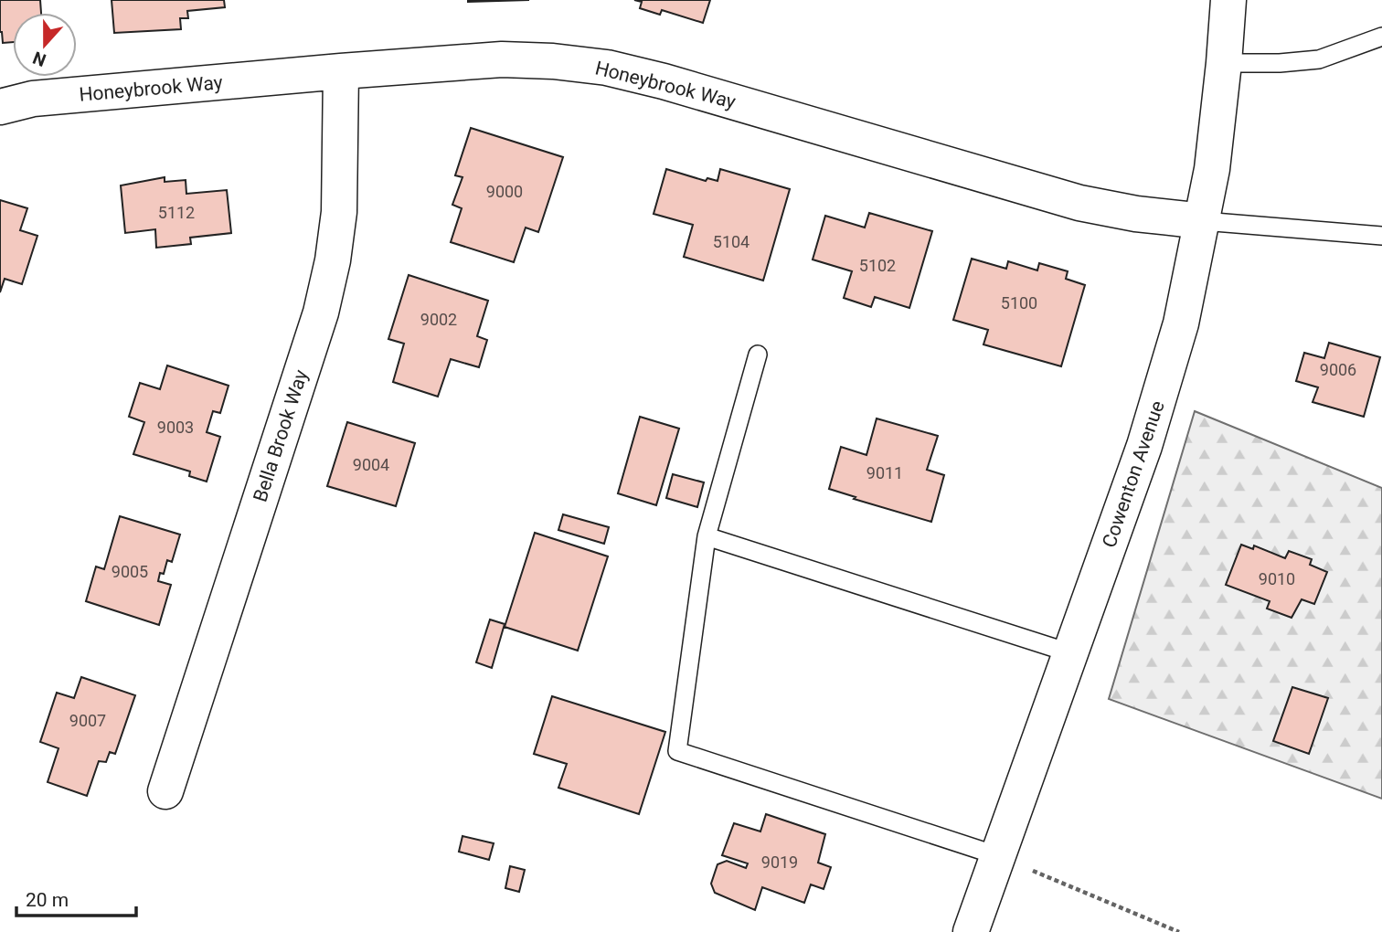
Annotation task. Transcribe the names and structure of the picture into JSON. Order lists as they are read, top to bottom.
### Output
{
  "streets": {
    "street": ["Honeybrook Way", "Bella Brook Way", "Cowenton Avenue"]
  },
  "crossings": [
    ["Honeybrook Way", "Bella Brook Way"],
    ["Honeybrook Way", "Cowenton Avenue"]
  ],
  "house_numbers": [
    "9000",
    "5112",
    "5104",
    "5102",
    "5100",
    "9002",
    "9006",
    "9003",
    "9004",
    "9011",
    "9005",
    "9010",
    "9007",
    "9019"
  ],
  "scale_bar": "20 m",
  "north": "bottom"
}
